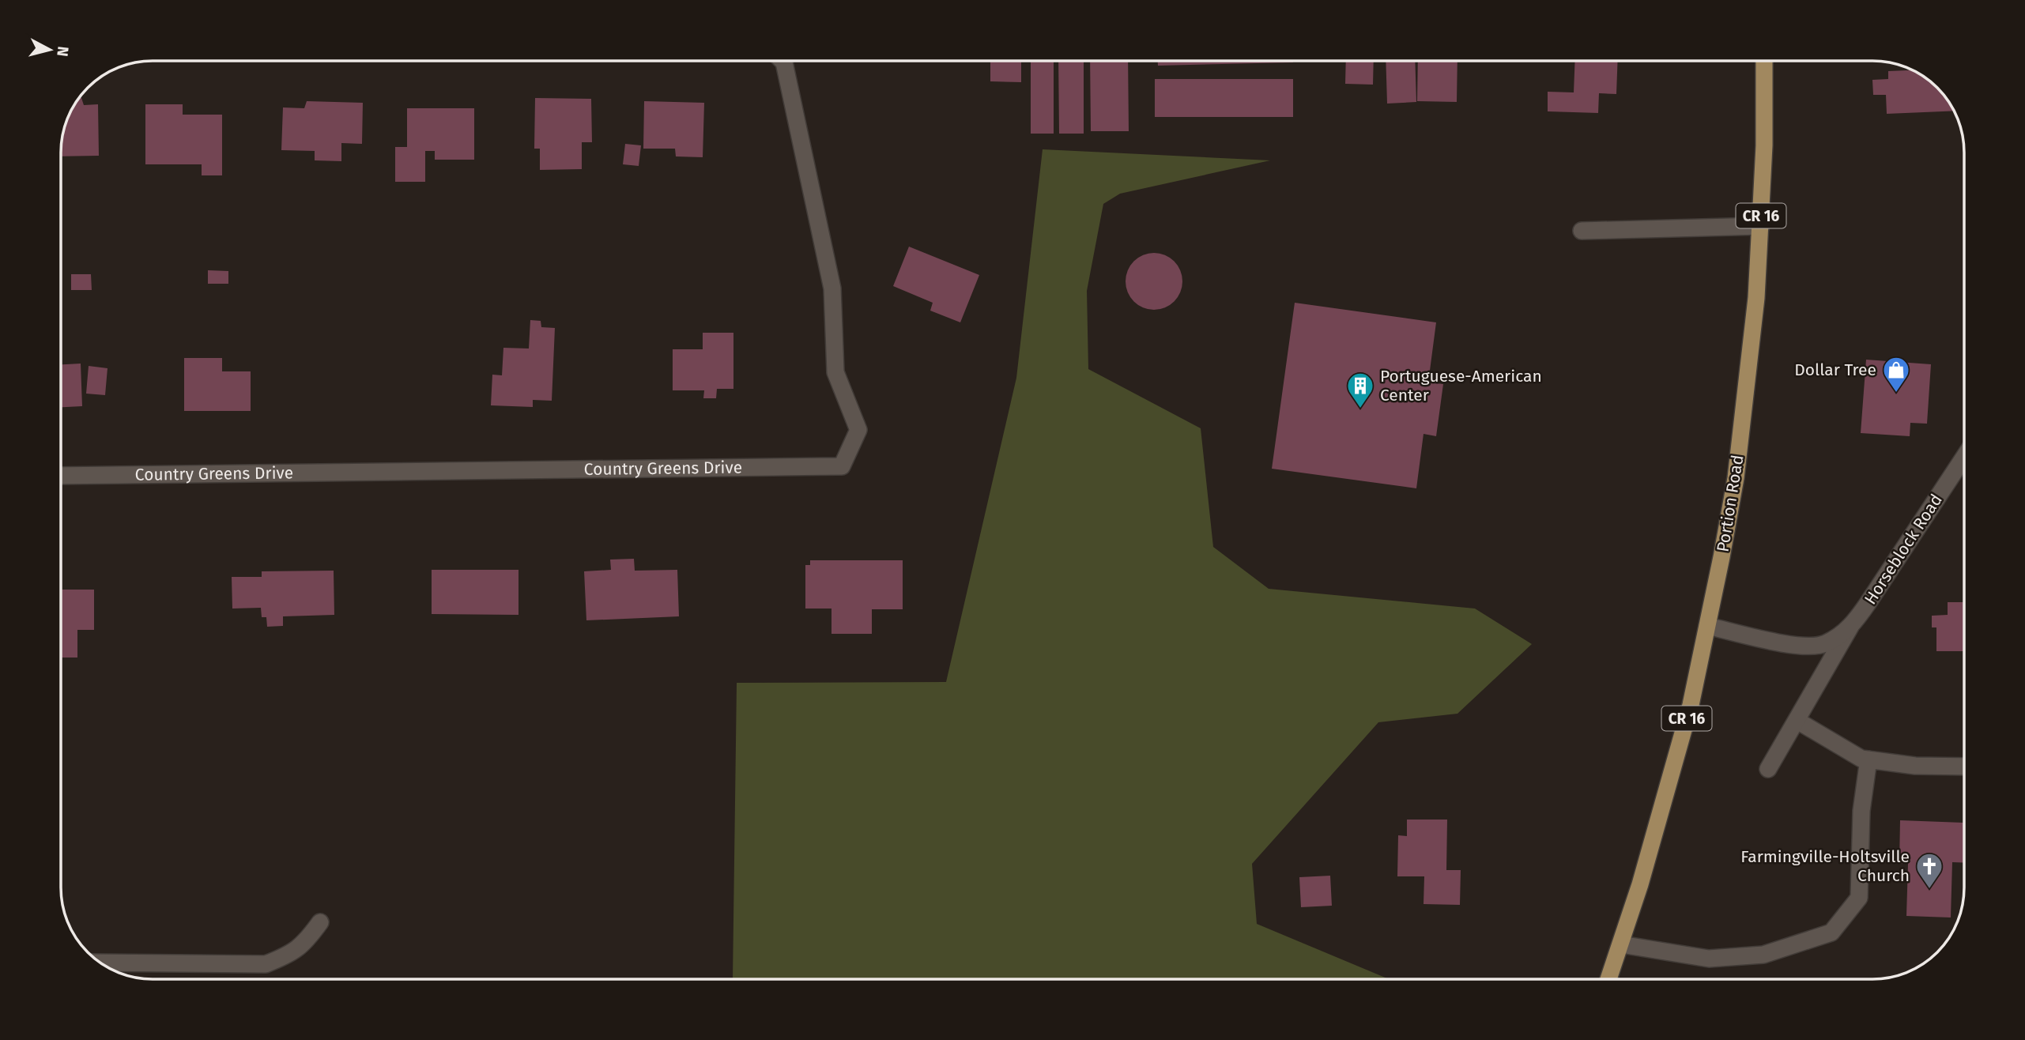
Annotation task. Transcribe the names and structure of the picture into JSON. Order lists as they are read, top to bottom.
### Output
{
  "streets": {
    "main road": ["CR 16", "Portion Road"],
    "street": ["Country Greens Drive", "Horseblock Road"]
  },
  "crossings": [
    ["CR 16", "Portion Road"],
    ["Portion Road", "Horseblock Road"]
  ],
  "places": {
    "shop": ["Dollar Tree"],
    "building": ["Portuguese-American Center"],
    "church": ["Farmingville-Holtsville Church"]
  },
  "north": "right"
}
